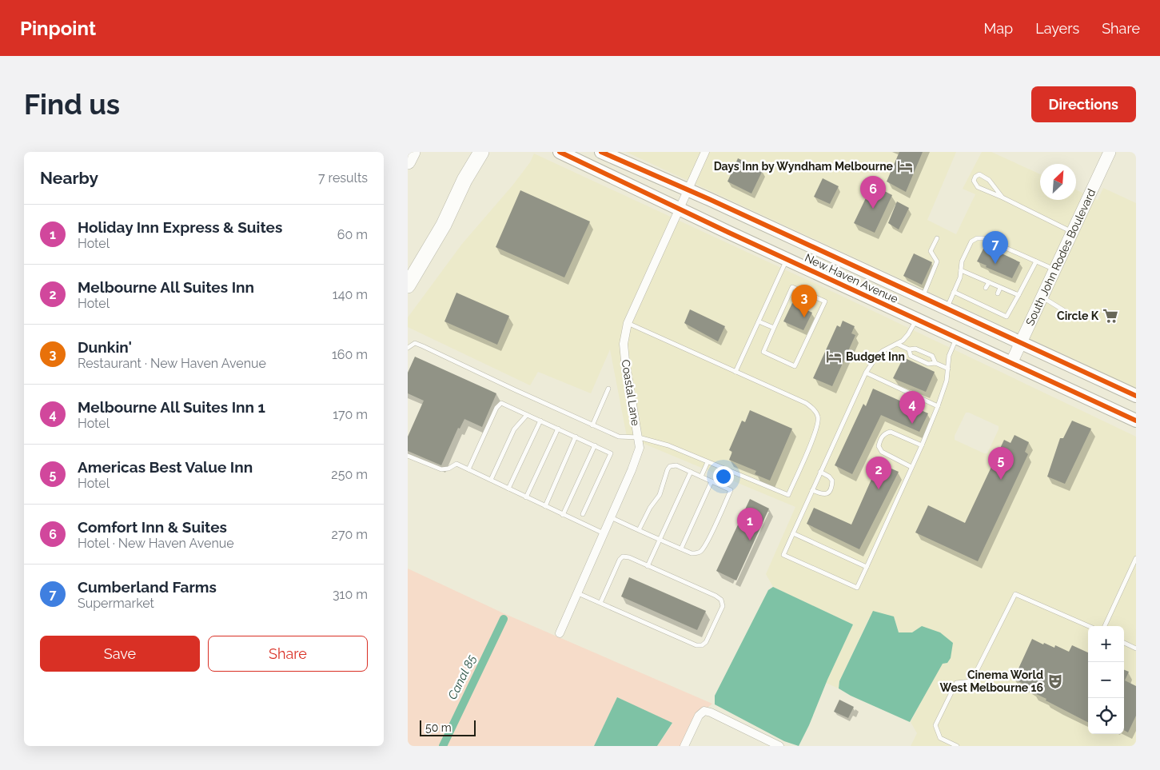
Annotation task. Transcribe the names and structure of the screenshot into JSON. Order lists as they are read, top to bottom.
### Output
{
  "streets": {
    "main road": ["South John Rodes Boulevard", "New Haven Avenue"],
    "street": ["Coastal Lane"]
  },
  "crossings": [
    ["South John Rodes Boulevard", "New Haven Avenue"],
    ["New Haven Avenue", "Coastal Lane"]
  ],
  "water": ["Canal 85"],
  "places": {
    "hotel": ["Days Inn by Wyndham Melbourne", "Budget Inn"],
    "supermarket": ["Circle K"],
    "theatre": ["Cinema World West Melbourne 16"]
  },
  "scale_bar": "50 m",
  "north": "top right",
  "page": {
    "header": "Pinpoint",
    "nav": ["Map", "Layers", "Share"],
    "buttons": [
      "Directions",
      ["Save", "Share"]
    ],
    "title": "Find us",
    "heading": ["Nearby", "7 results"],
    "pins": [
      "6",
      "7",
      "3",
      "4",
      "5",
      "2",
      "1"
    ],
    "list": [
      {
        "mark": "1",
        "name": "Holiday Inn Express & Suites",
        "note": "Hotel",
        "value": "60 m"
      },
      {
        "mark": "2",
        "name": "Melbourne All Suites Inn",
        "note": "Hotel",
        "value": "140 m"
      },
      {
        "mark": "3",
        "name": "Dunkin'",
        "note": "Restaurant · New Haven Avenue",
        "value": "160 m"
      },
      {
        "mark": "4",
        "name": "Melbourne All Suites Inn 1",
        "note": "Hotel",
        "value": "170 m"
      },
      {
        "mark": "5",
        "name": "Americas Best Value Inn",
        "note": "Hotel",
        "value": "250 m"
      },
      {
        "mark": "6",
        "name": "Comfort Inn & Suites",
        "note": "Hotel · New Haven Avenue",
        "value": "270 m"
      },
      {
        "mark": "7",
        "name": "Cumberland Farms",
        "note": "Supermarket",
        "value": "310 m"
      }
    ],
    "map_buttons": ["+", "−"],
    "scale": "50 m"
  }
}
